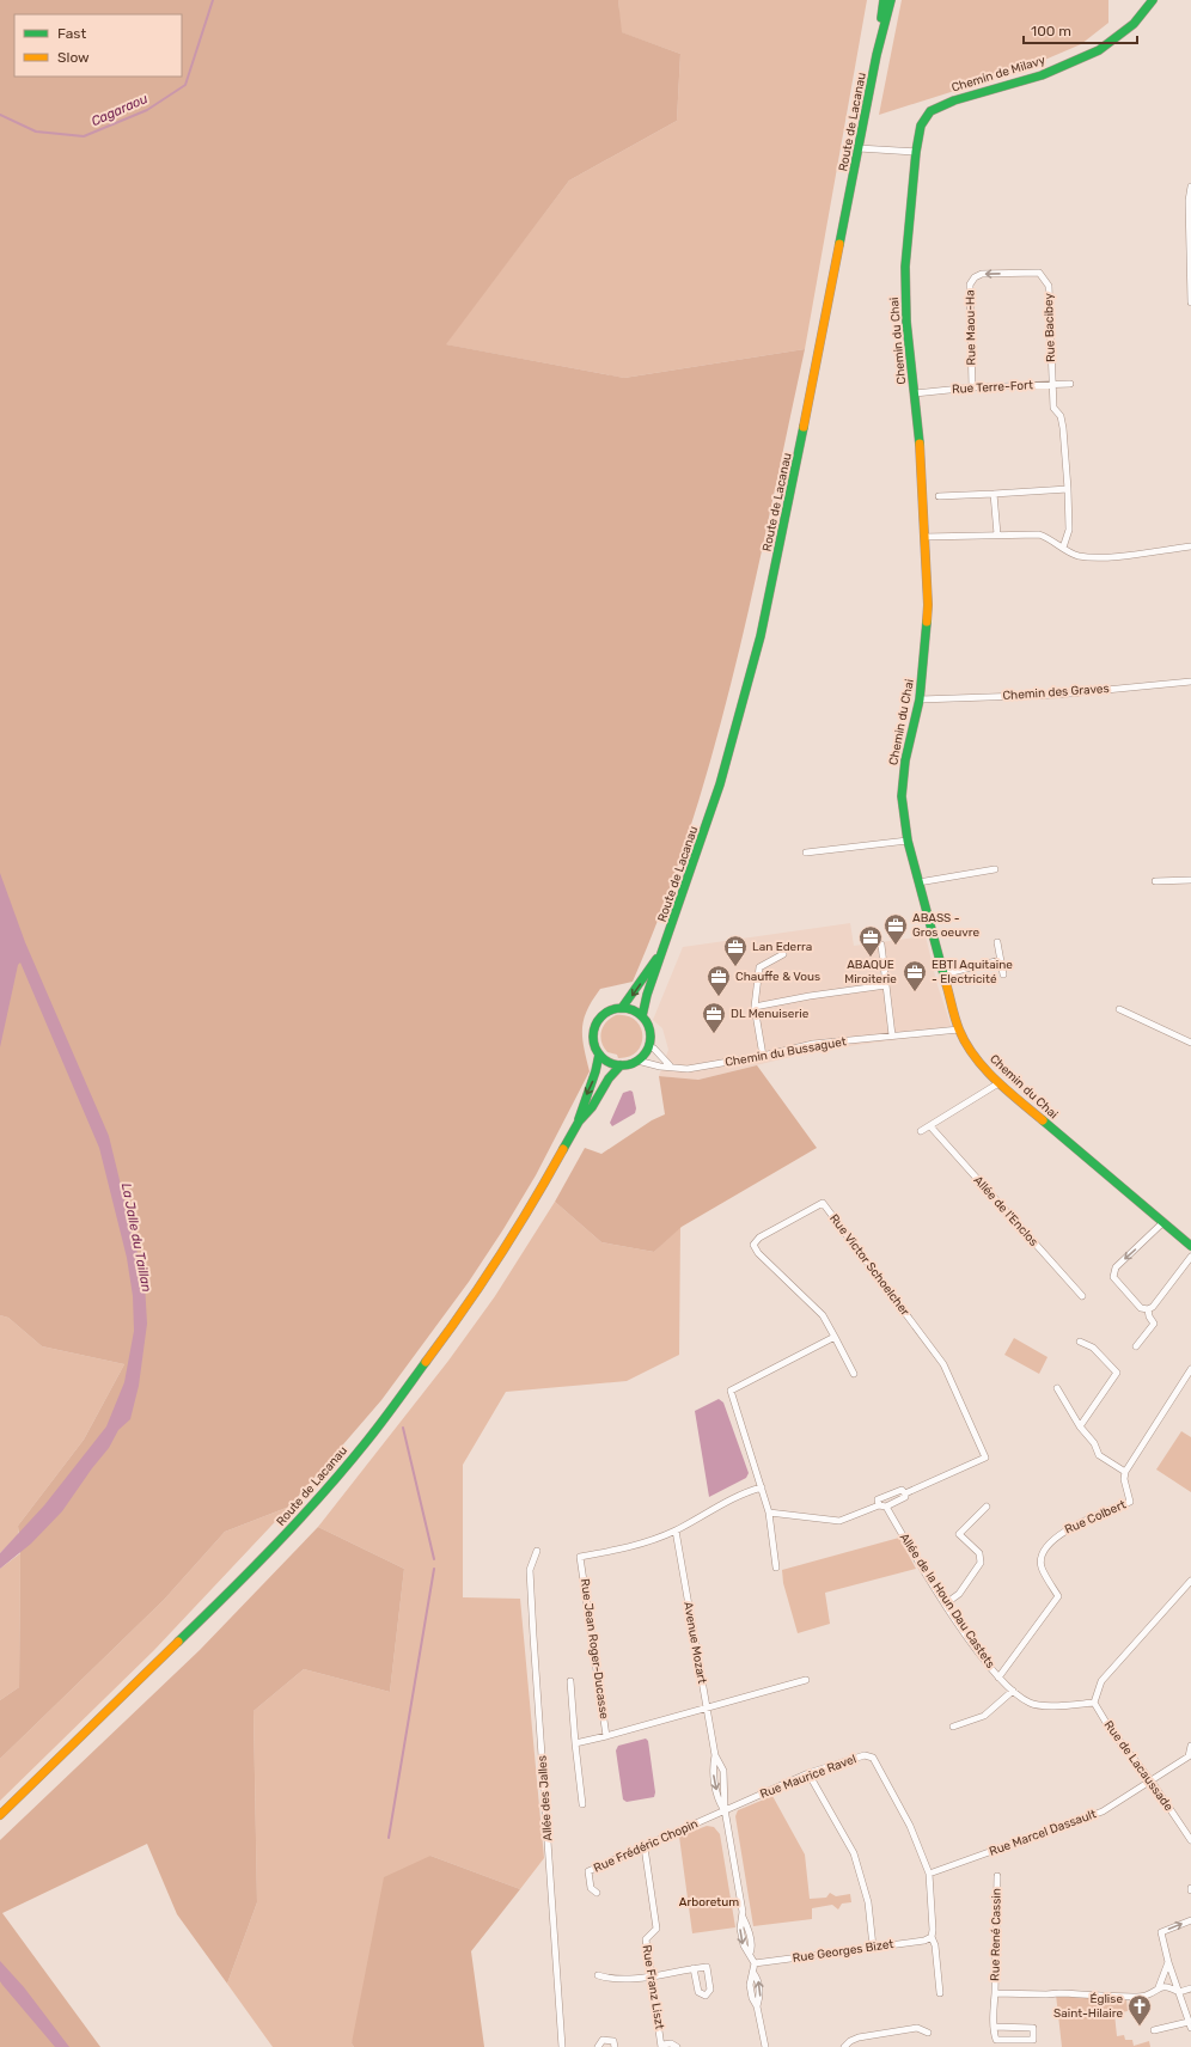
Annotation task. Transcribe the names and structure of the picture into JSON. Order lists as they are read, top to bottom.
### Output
{
  "streets": {
    "main road": ["Chemin de Milavy", "Route de Lacanau", "Chemin du Chai"],
    "street": [
      "Rue Maou-Ha",
      "Rue Bacibey",
      "Rue Terre-Fort",
      "Chemin des Graves",
      "Chemin du Bussaguet",
      "Allée de l'Enclos",
      "Rue Victor Schoelcher",
      "Rue Colbert",
      "Allée de la Houn Dau Castets",
      "Avenue Mozart",
      "Rue Jean Roger-Ducasse",
      "Rue de Lacaussade",
      "Rue Maurice Ravel",
      "Allée des Jalles",
      "Rue Marcel Dassault",
      "Rue Frédéric Chopin",
      "Rue René Cassin",
      "Rue Georges Bizet",
      "Rue Franz Liszt"
    ]
  },
  "crossings": [
    ["Chemin de Milavy", "Chemin du Chai"],
    ["Rue Maou-Ha", "Rue Bacibey"],
    ["Rue Maou-Ha", "Rue Terre-Fort"],
    ["Rue Bacibey", "Rue Terre-Fort"],
    ["Chemin du Chai", "Rue Terre-Fort"],
    ["Chemin du Chai", "Chemin des Graves"],
    ["Chemin du Chai", "Chemin du Bussaguet"],
    ["Rue Colbert", "Allée de la Houn Dau Castets"],
    ["Allée de la Houn Dau Castets", "Rue de Lacaussade"],
    ["Avenue Mozart", "Rue Jean Roger-Ducasse"],
    ["Avenue Mozart", "Rue Maurice Ravel"],
    ["Avenue Mozart", "Rue Frédéric Chopin"],
    ["Avenue Mozart", "Rue Georges Bizet"],
    ["Rue de Lacaussade", "Rue Marcel Dassault"],
    ["Rue Maurice Ravel", "Rue Marcel Dassault"],
    ["Rue Maurice Ravel", "Rue Frédéric Chopin"],
    ["Rue Maurice Ravel", "Rue Georges Bizet"],
    ["Rue Frédéric Chopin", "Rue Franz Liszt"]
  ],
  "water": ["Cagaraou", "La Jalle du Taillan"],
  "parks": ["Arboretum"],
  "places": {
    "office": [
      "ABASS - Gros oeuvre",
      "ABAQUE Miroiterie",
      "Lan Ederra",
      "EBTI Aquitaine - Electricité",
      "Chauffe & Vous",
      "DL Menuiserie"
    ],
    "church": ["Église Saint-Hilaire"]
  },
  "legend": ["Fast", "Slow"],
  "scale_bar": "100 m"
}
